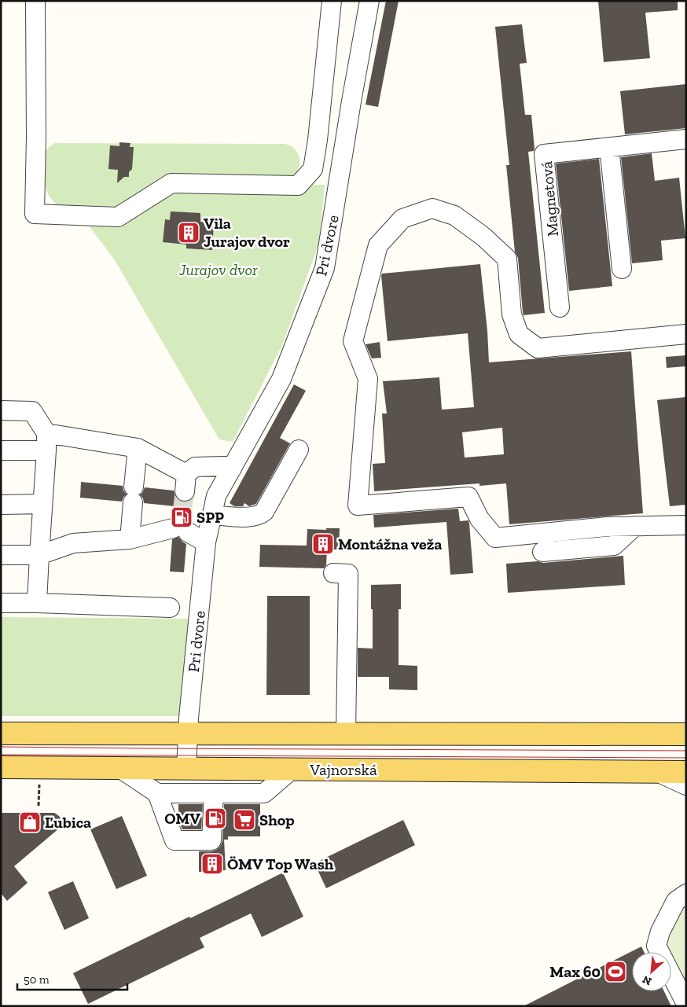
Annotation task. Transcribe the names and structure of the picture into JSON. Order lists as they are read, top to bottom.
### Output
{
  "streets": {
    "main road": ["Vajnorská"],
    "street": ["Magnetová", "Pri dvore"]
  },
  "crossings": [
    ["Pri dvore", "Vajnorská"]
  ],
  "parks": ["Jurajov dvor"],
  "places": {
    "building": ["Vila Jurajov dvor", "Montážna veža", "ÖMV Top Wash"],
    "fuel station": ["SPP", "OMV"],
    "supermarket": ["Shop"],
    "shop": ["Ľubica"],
    "sports": ["Max 60"]
  },
  "scale_bar": "50 m",
  "north": "bottom left"
}
